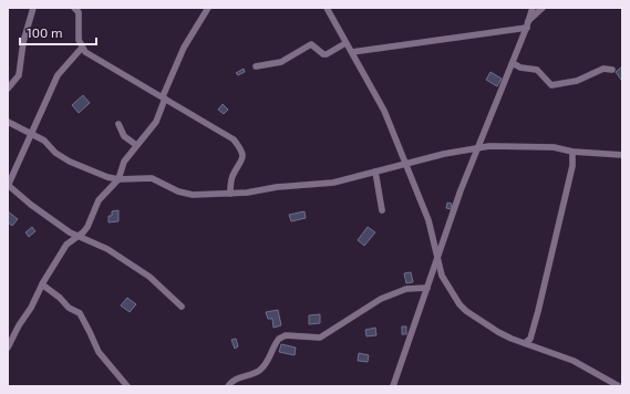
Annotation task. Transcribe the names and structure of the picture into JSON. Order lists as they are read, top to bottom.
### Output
{
  "scale_bar": "100 m"
}
